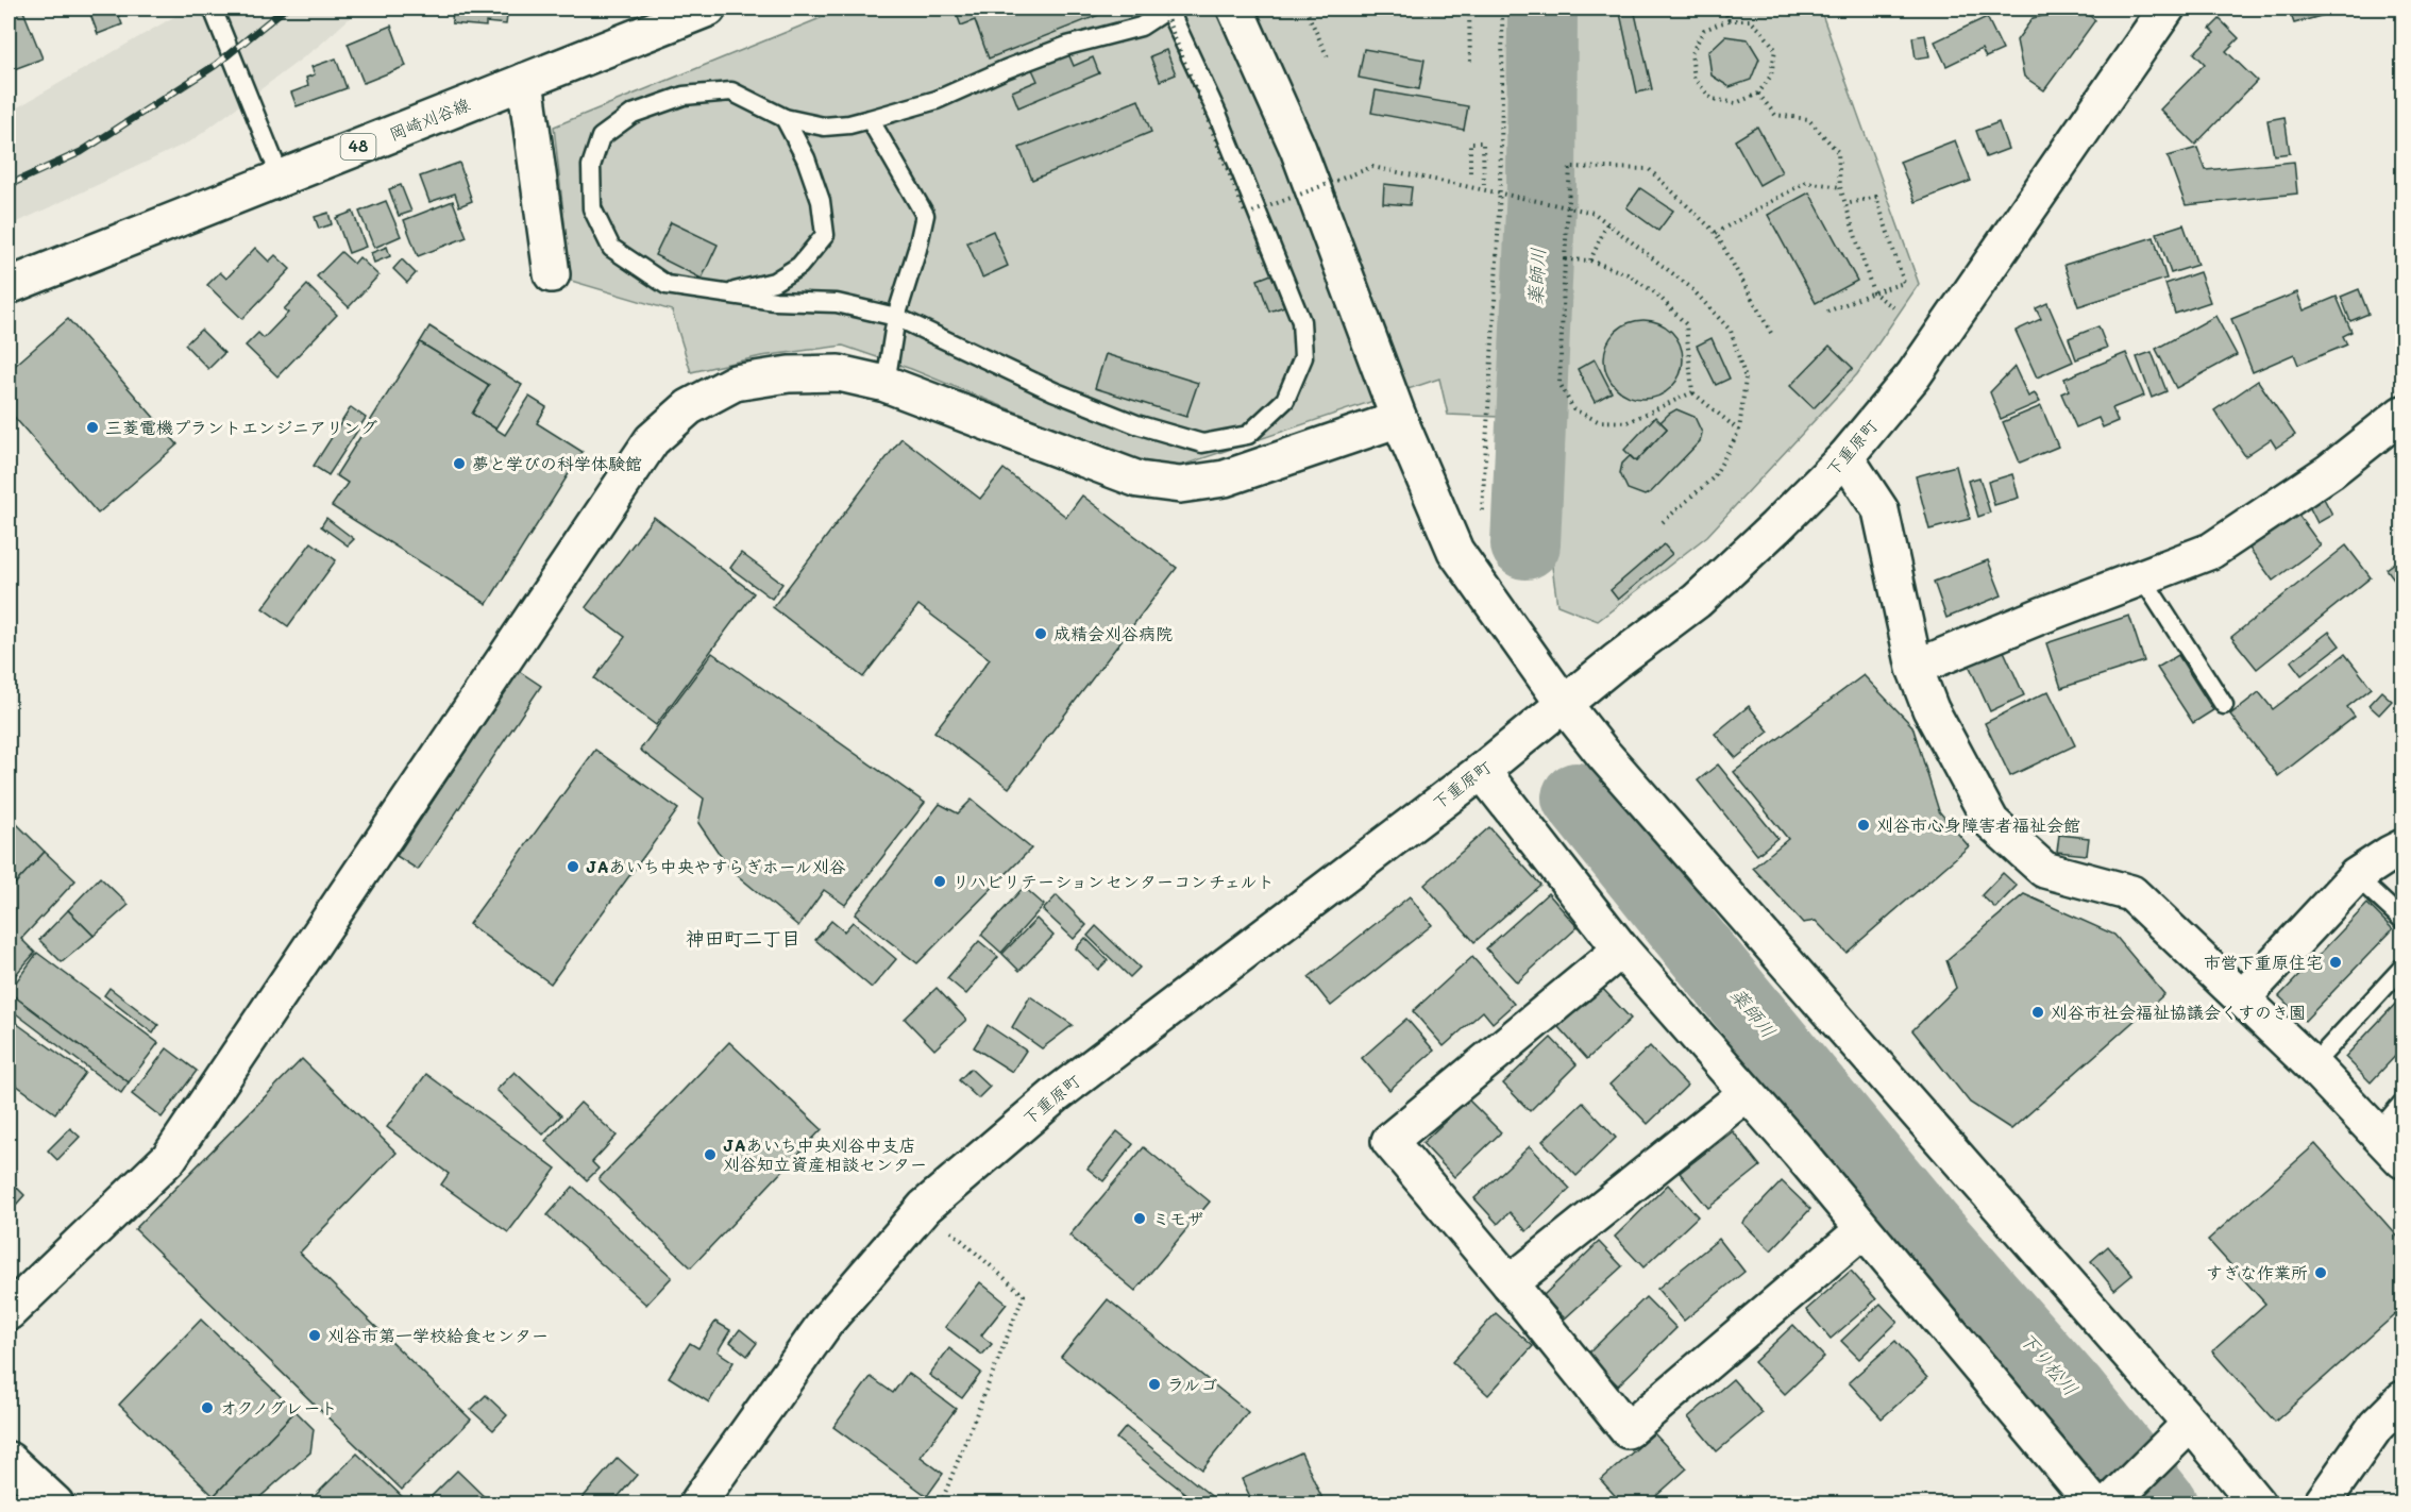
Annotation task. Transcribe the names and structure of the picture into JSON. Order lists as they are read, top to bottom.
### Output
{
  "streets": {
    "street": ["岡崎刈谷線", "48", "下重原町"]
  },
  "districts": ["神田町二丁目"],
  "water": ["薬師川", "下り松川"],
  "places": [
    "三菱電機プラントエンジニアリング",
    "夢と学びの科学体験館",
    "成精会刈谷病院",
    "刈谷市心身障害者福祉会館",
    "JAあいち中央やすらぎホール刈谷",
    "リハビリテーションセンターコンチェルト",
    "市営下重原住宅",
    "刈谷市社会福祉協議会くすのき園",
    "JAあいち中央刈谷中支店 刈谷知立資産相談センター",
    "ミモザ",
    "すぎな作業所",
    "刈谷市第一学校給食センター",
    "ラルゴ",
    "オクノグレート"
  ]
}
